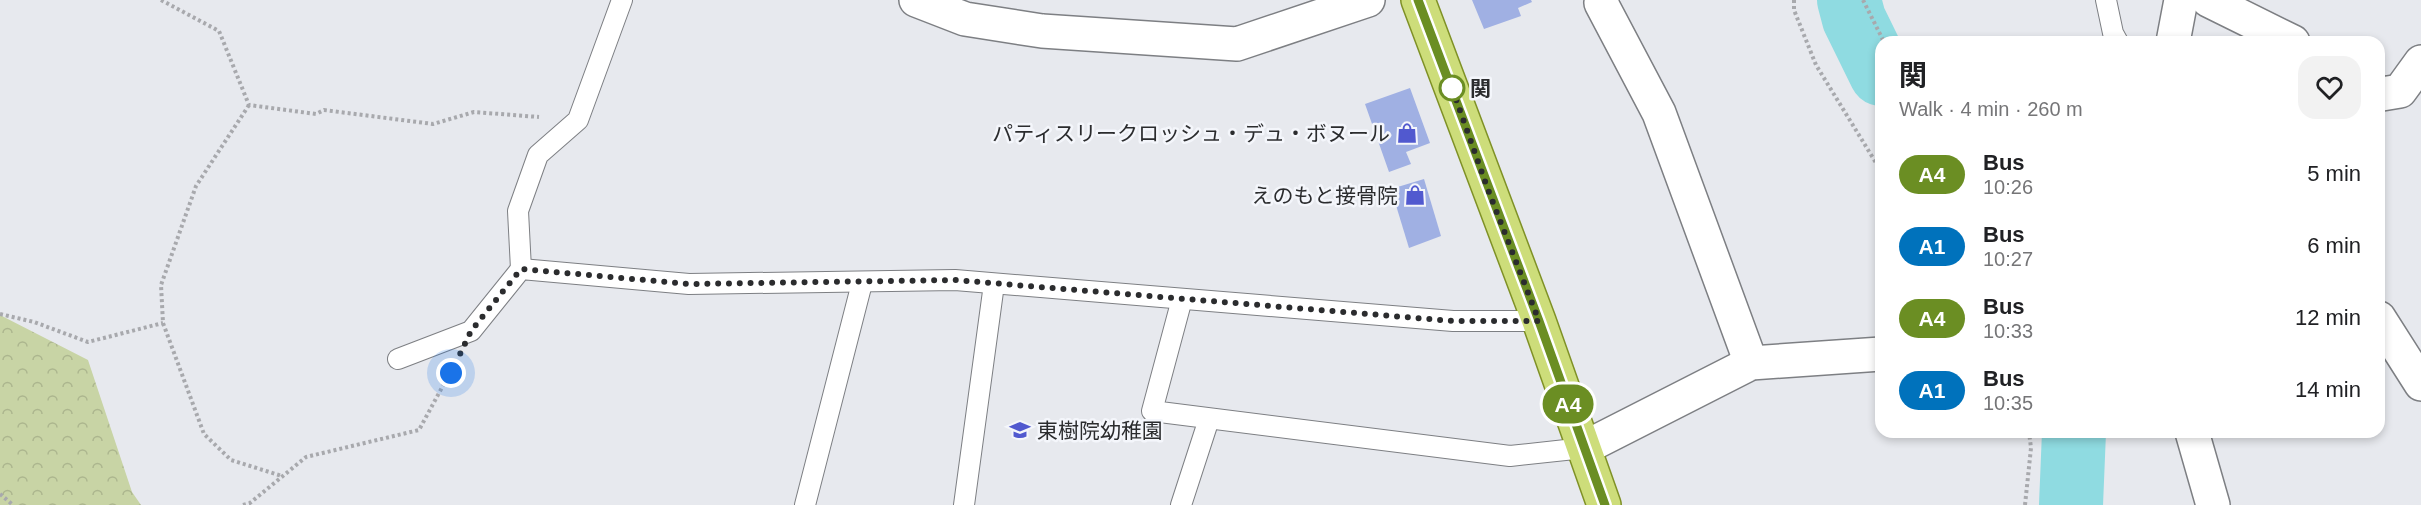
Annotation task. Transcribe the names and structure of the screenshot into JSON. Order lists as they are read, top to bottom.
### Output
{
  "places": {
    "other": ["関"],
    "shop": ["パティスリークロッシュ・デュ・ボヌール", "えのもと接骨院"],
    "school or university": ["東樹院幼稚園"]
  },
  "lines": ["bus line A4"],
  "page": {
    "on_map": "A4",
    "heading": ["関", "Walk · 4 min · 260 m"],
    "list": [
      {
        "mark": "A4",
        "name": "Bus",
        "note": "10:26",
        "value": "5 min"
      },
      {
        "mark": "A1",
        "name": "Bus",
        "note": "10:27",
        "value": "6 min"
      },
      {
        "mark": "A4",
        "name": "Bus",
        "note": "10:33",
        "value": "12 min"
      },
      {
        "mark": "A1",
        "name": "Bus",
        "note": "10:35",
        "value": "14 min"
      }
    ]
  }
}
